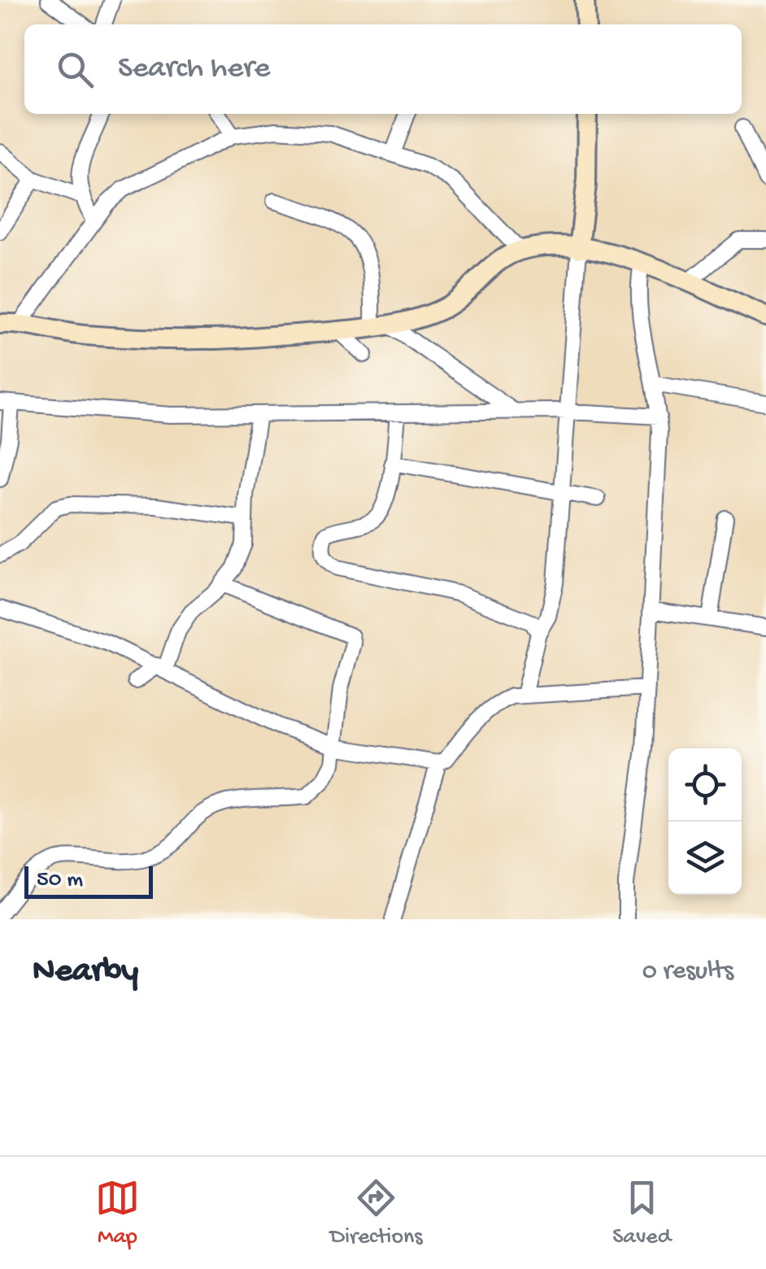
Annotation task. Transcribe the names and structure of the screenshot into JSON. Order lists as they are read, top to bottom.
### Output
{
  "scale_bar": "50 m",
  "page": {
    "search": "Search here",
    "scale": "50 m",
    "heading": ["Nearby", "0 results"],
    "nav": ["Map", "Directions", "Saved"]
  }
}
